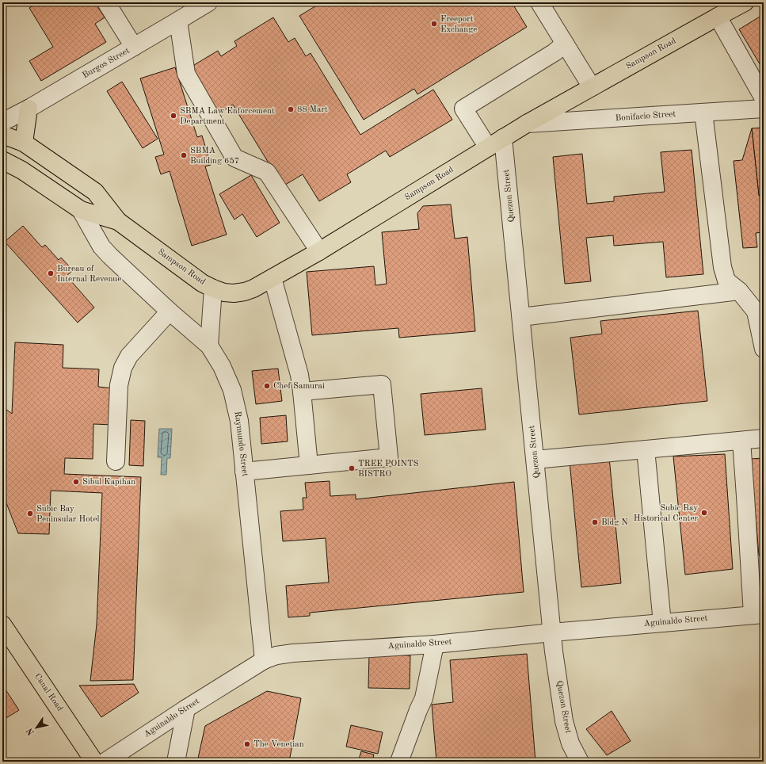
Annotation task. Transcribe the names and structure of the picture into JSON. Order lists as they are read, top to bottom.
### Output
{
  "streets": {
    "main road": ["Sampson Road", "Canal Road"],
    "street": [
      "Burgos Street",
      "Bonifacio Street",
      "Quezon Street",
      "Raymundo Street",
      "Aguinaldo Street"
    ]
  },
  "crossings": [
    ["Sampson Road", "Bonifacio Street"],
    ["Sampson Road", "Quezon Street"],
    ["Sampson Road", "Raymundo Street"],
    ["Quezon Street", "Aguinaldo Street"],
    ["Raymundo Street", "Aguinaldo Street"]
  ],
  "places": [
    "Freeport Exchange",
    "88 Mart",
    "SBMA Law Enforcement Department",
    "SBMA Building 657",
    "Bureau of Internal Revenue",
    "Chef Samurai",
    "TREE POINTS BISTRO",
    "Sibul Kapihan",
    "Subic Bay Historical Center",
    "Subic Bay Peninsular Hotel",
    "Bldg N",
    "The Venetian"
  ],
  "north": "bottom left"
}
